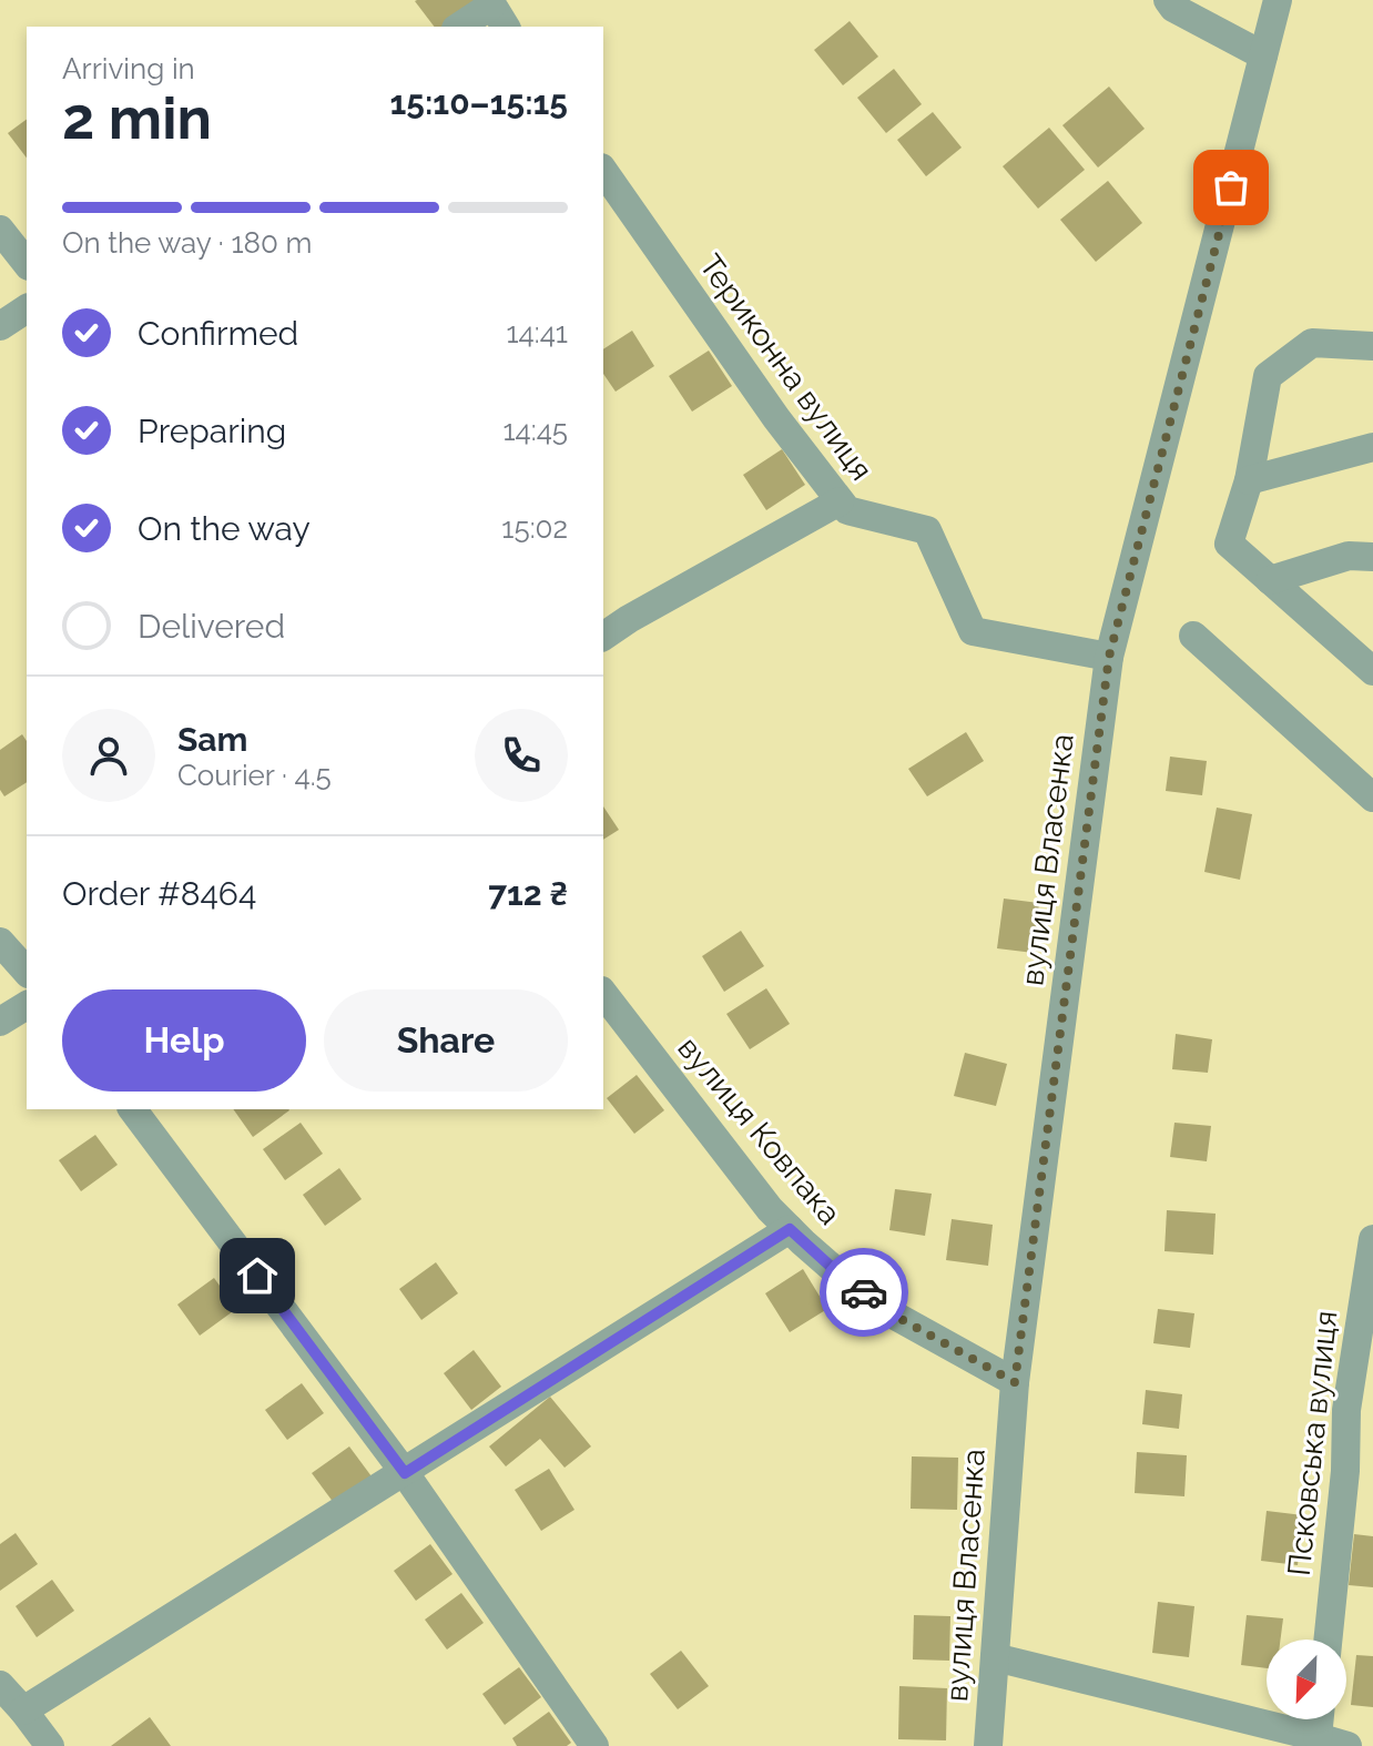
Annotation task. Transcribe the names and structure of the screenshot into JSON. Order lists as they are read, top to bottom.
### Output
{
  "streets": {
    "street": [
      "Териконна вулиця",
      "вулиця Власенка",
      "вулиця Ковпака",
      "Псковська вулиця"
    ]
  },
  "crossings": [
    ["Териконна вулиця", "вулиця Власенка"],
    ["вулиця Власенка", "вулиця Ковпака"]
  ],
  "north": "bottom left",
  "page": {
    "heading": ["2 min", "Arriving in", "15:10–15:15"],
    "panel": [
      "Sam",
      "Courier · 4.5",
      "Order #8464",
      "712 ₴"
    ],
    "bar": "On the way · 180 m",
    "list": [
      ["Confirmed", "14:41"],
      ["Preparing", "14:45"],
      ["On the way", "15:02"],
      "Delivered"
    ],
    "buttons": ["Help", "Share"]
  }
}
